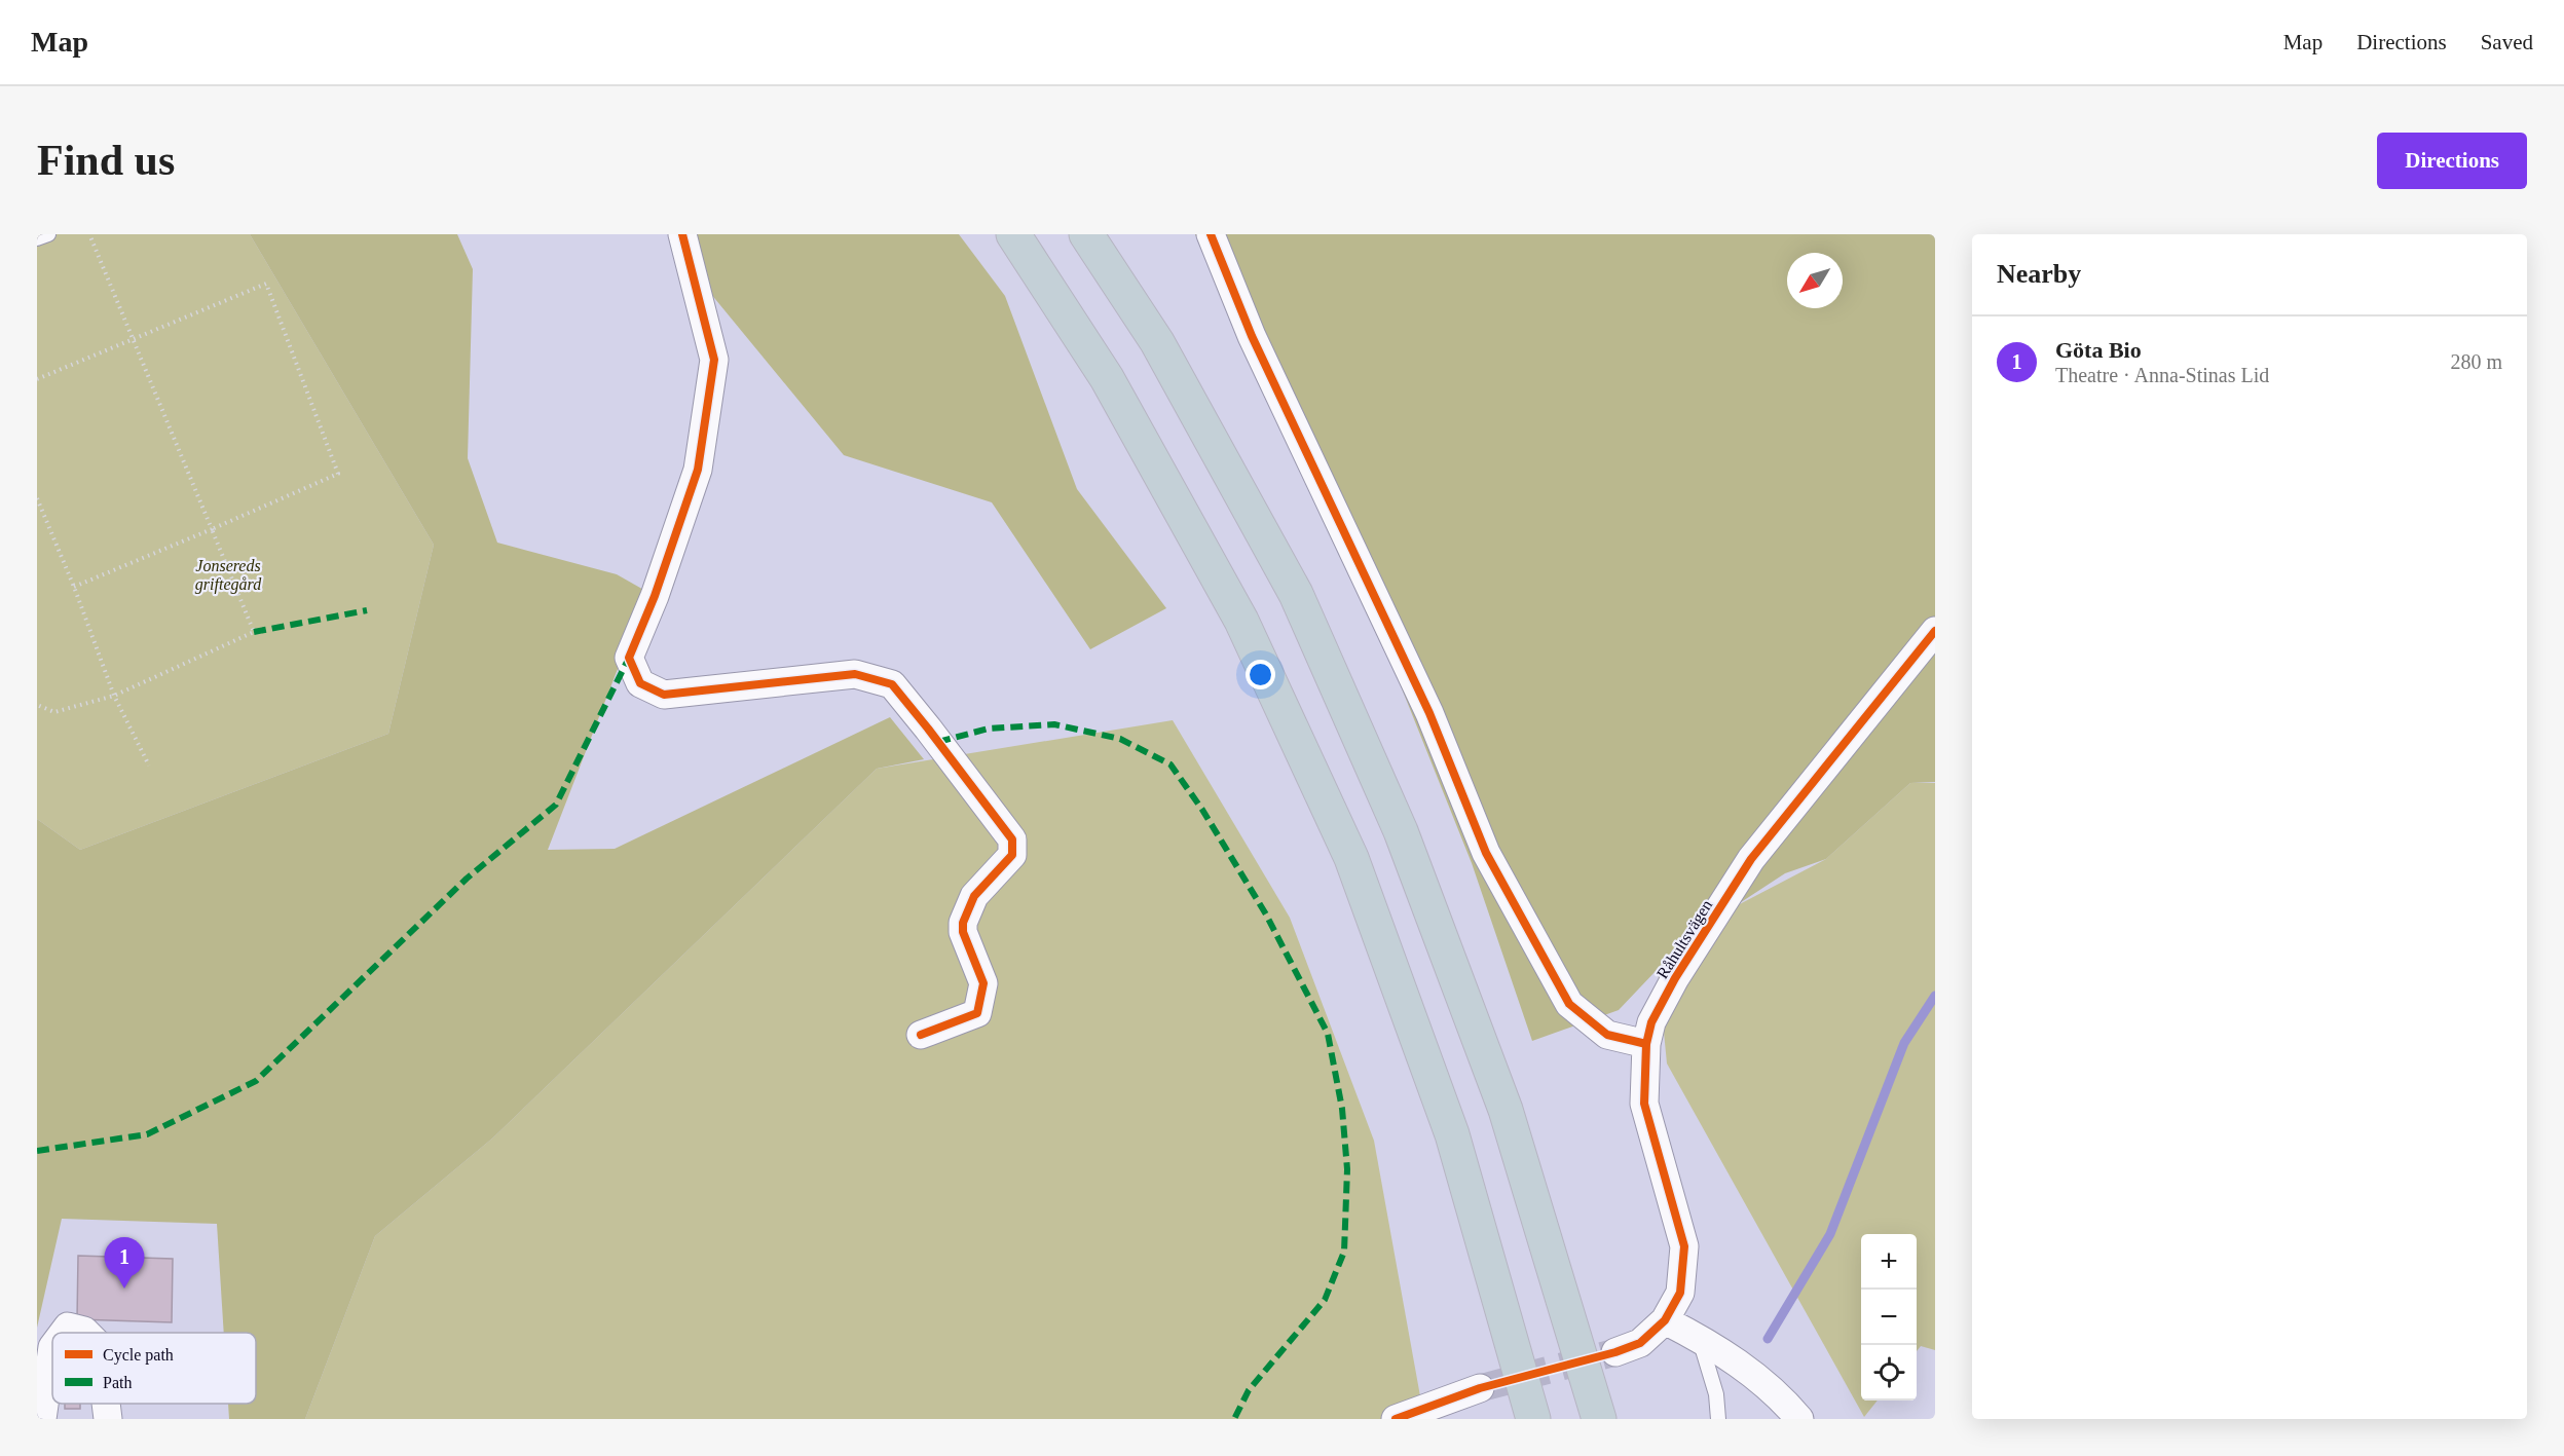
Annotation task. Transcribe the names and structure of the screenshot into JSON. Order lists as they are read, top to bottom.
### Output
{
  "streets": {
    "street": ["Råhultsvägen"]
  },
  "parks": ["Jonsereds griftegård"],
  "legend": ["Cycle path", "Path"],
  "north": "bottom left",
  "page": {
    "header": "Map",
    "nav": ["Map", "Directions", "Saved"],
    "buttons": "Directions",
    "title": "Find us",
    "heading": "Nearby",
    "list": [
      {
        "mark": "1",
        "name": "Göta Bio",
        "note": "Theatre · Anna-Stinas Lid",
        "value": "280 m"
      }
    ],
    "map_buttons": ["+", "−"],
    "pins": "1"
  }
}
